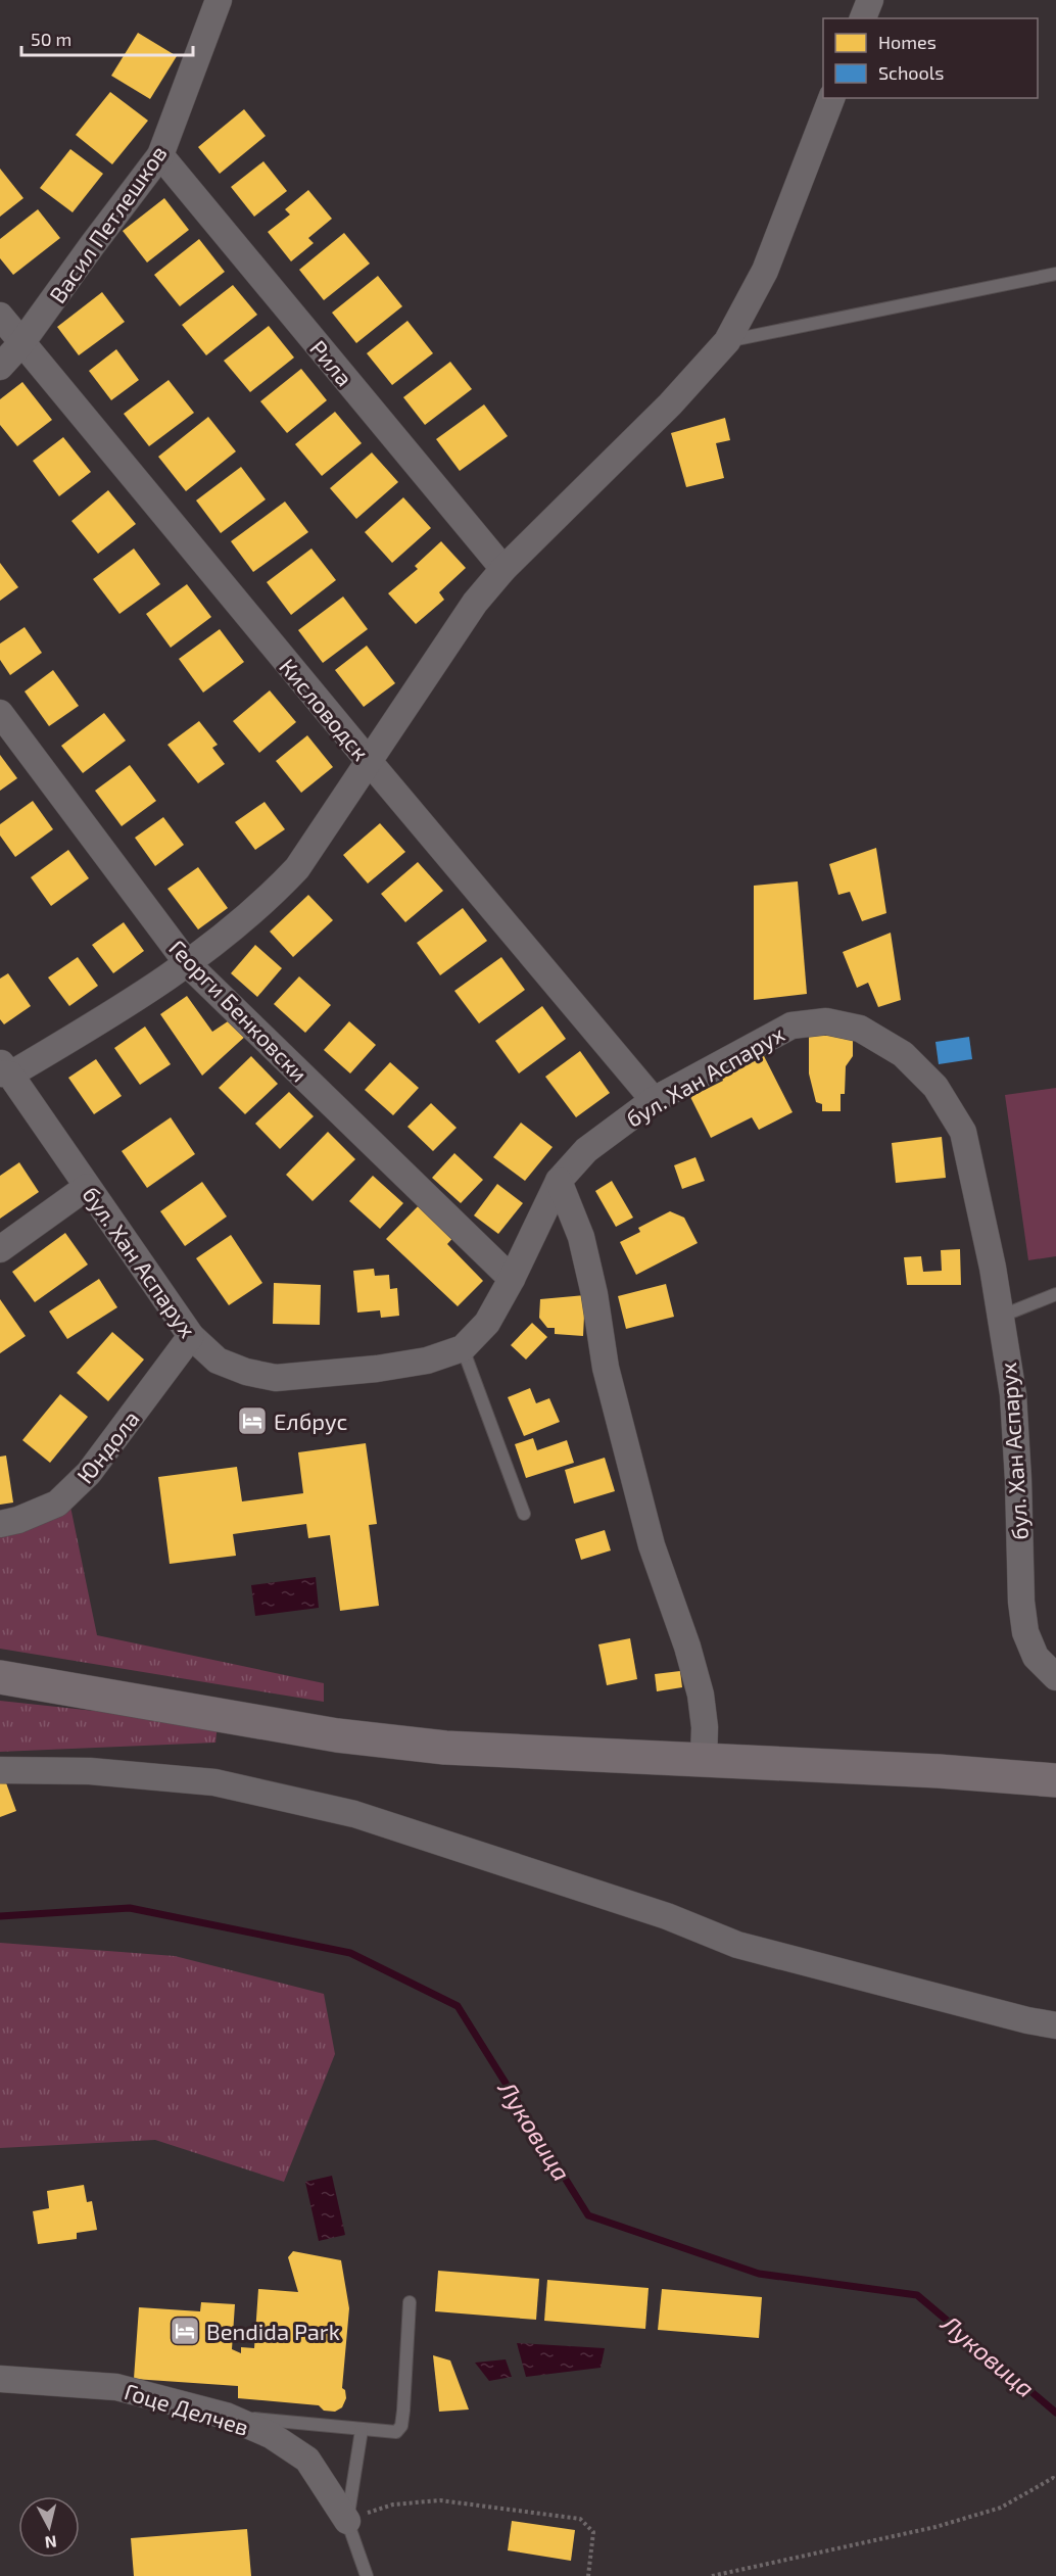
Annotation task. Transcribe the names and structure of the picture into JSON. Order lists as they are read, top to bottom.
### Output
{
  "streets": {
    "street": [
      "Васил Петлешков",
      "Рила",
      "Кисловодск",
      "Георги Бенковски",
      "бул. Хан Аспарух",
      "Юндола",
      "Гоце Делчев"
    ]
  },
  "crossings": [
    ["Васил Петлешков", "Рила"],
    ["Васил Петлешков", "Кисловодск"],
    ["Кисловодск", "бул. Хан Аспарух"],
    ["Георги Бенковски", "бул. Хан Аспарух"],
    ["бул. Хан Аспарух", "Юндола"]
  ],
  "water": ["Луковица"],
  "places": {
    "hotel": ["Елбрус", "Bendida Park"]
  },
  "legend": ["Homes", "Schools"],
  "scale_bar": "50 m",
  "north": "bottom"
}
